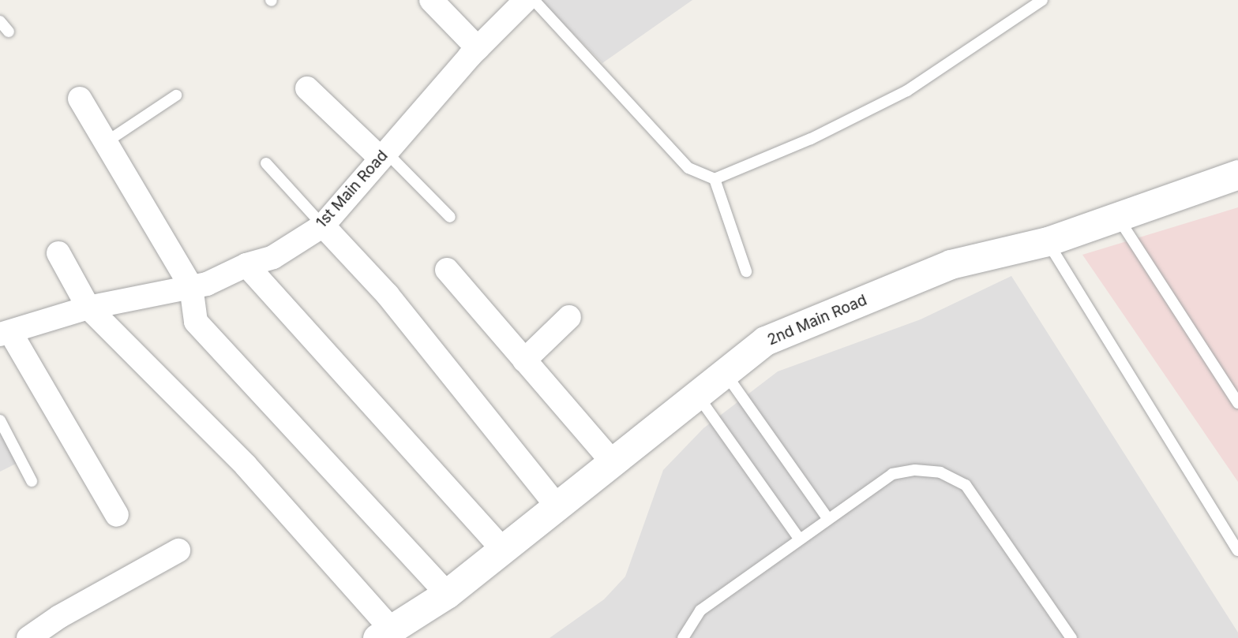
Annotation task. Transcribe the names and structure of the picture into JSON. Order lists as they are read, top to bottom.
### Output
{
  "streets": {
    "street": ["1st Main Road", "2nd Main Road"]
  }
}
